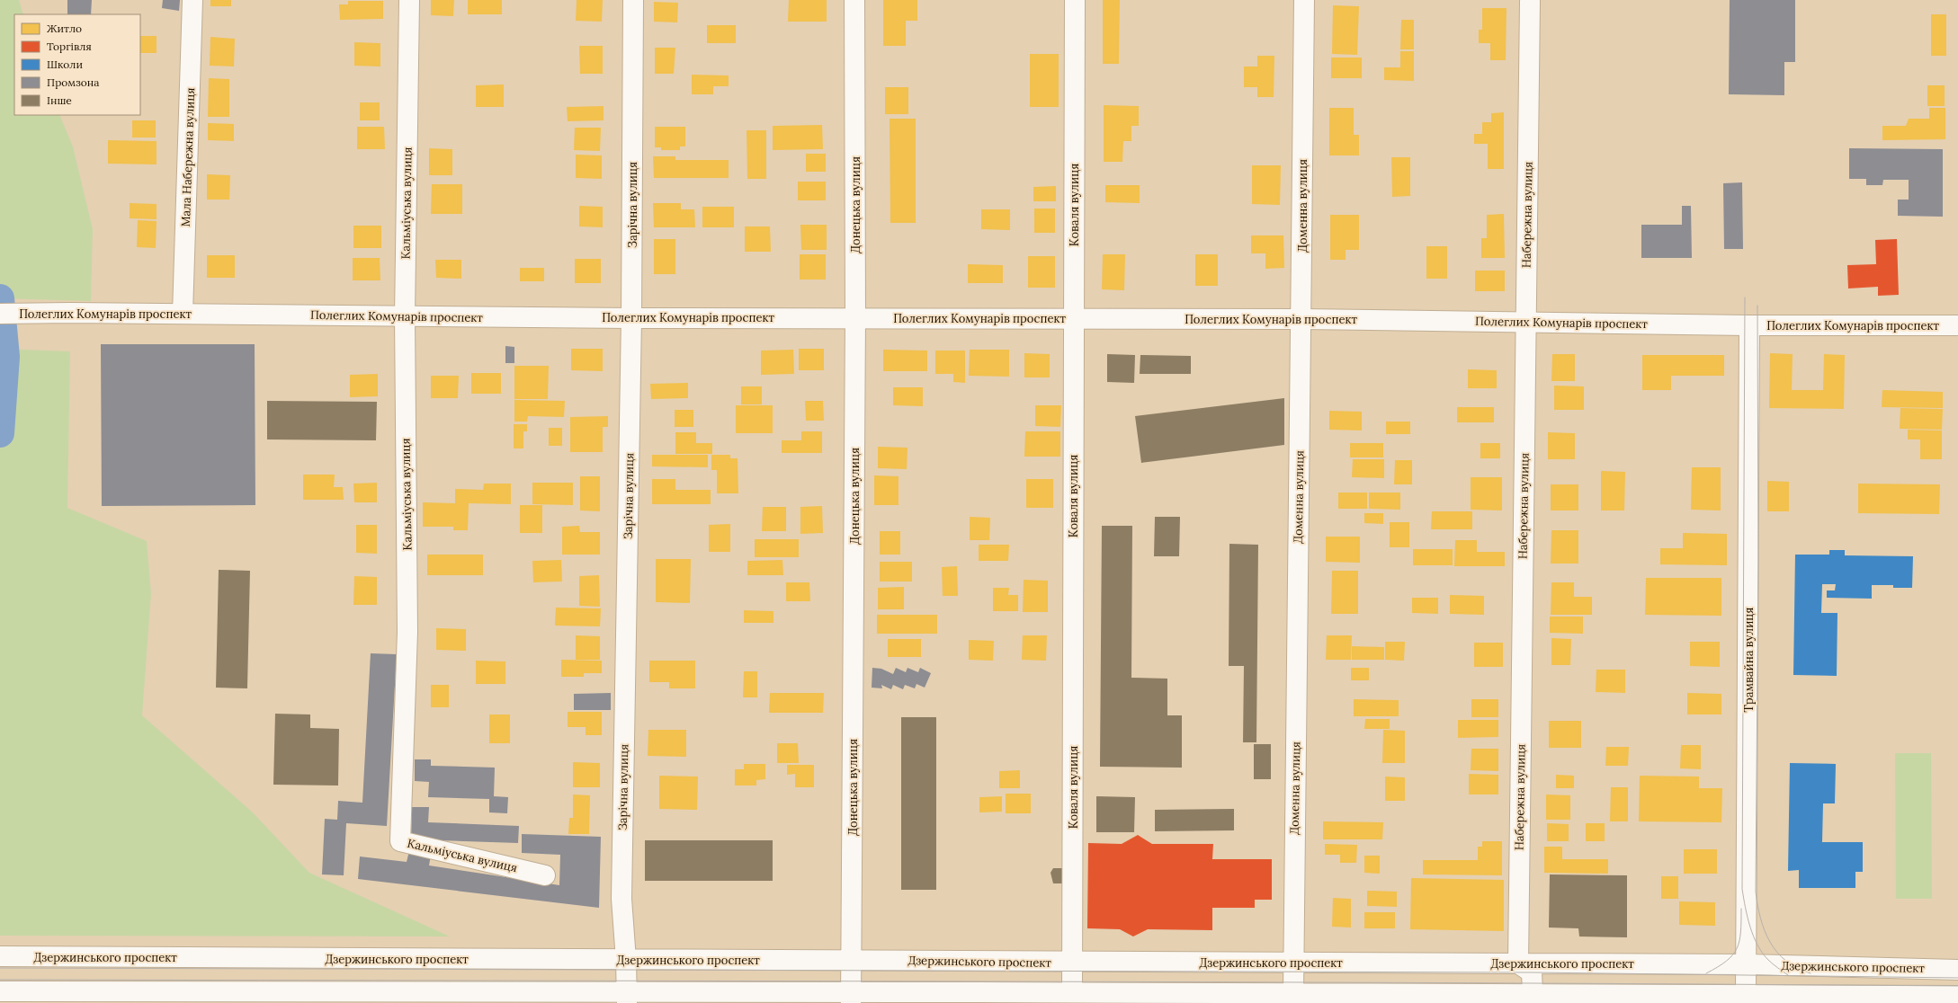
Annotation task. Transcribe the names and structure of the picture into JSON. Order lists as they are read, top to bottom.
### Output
{
  "streets": {
    "street": [
      "Мала Набережна вулиця",
      "Кальміуська вулиця",
      "Зарічна вулиця",
      "Донецька вулиця",
      "Коваля вулиця",
      "Доменна вулиця",
      "Набережна вулиця",
      "Полеглих Комунарів проспект",
      "Трамвайна вулиця",
      "Дзержинського проспект"
    ]
  },
  "crossings": [
    ["Мала Набережна вулиця", "Полеглих Комунарів проспект"],
    ["Кальміуська вулиця", "Полеглих Комунарів проспект"],
    ["Зарічна вулиця", "Полеглих Комунарів проспект"],
    ["Зарічна вулиця", "Дзержинського проспект"],
    ["Донецька вулиця", "Полеглих Комунарів проспект"],
    ["Донецька вулиця", "Дзержинського проспект"],
    ["Коваля вулиця", "Полеглих Комунарів проспект"],
    ["Коваля вулиця", "Дзержинського проспект"],
    ["Доменна вулиця", "Полеглих Комунарів проспект"],
    ["Доменна вулиця", "Дзержинського проспект"],
    ["Набережна вулиця", "Полеглих Комунарів проспект"],
    ["Набережна вулиця", "Дзержинського проспект"],
    ["Полеглих Комунарів проспект", "Трамвайна вулиця"],
    ["Трамвайна вулиця", "Дзержинського проспект"]
  ],
  "legend": [
    "Житло",
    "Торгівля",
    "Школи",
    "Промзона",
    "Інше"
  ]
}
